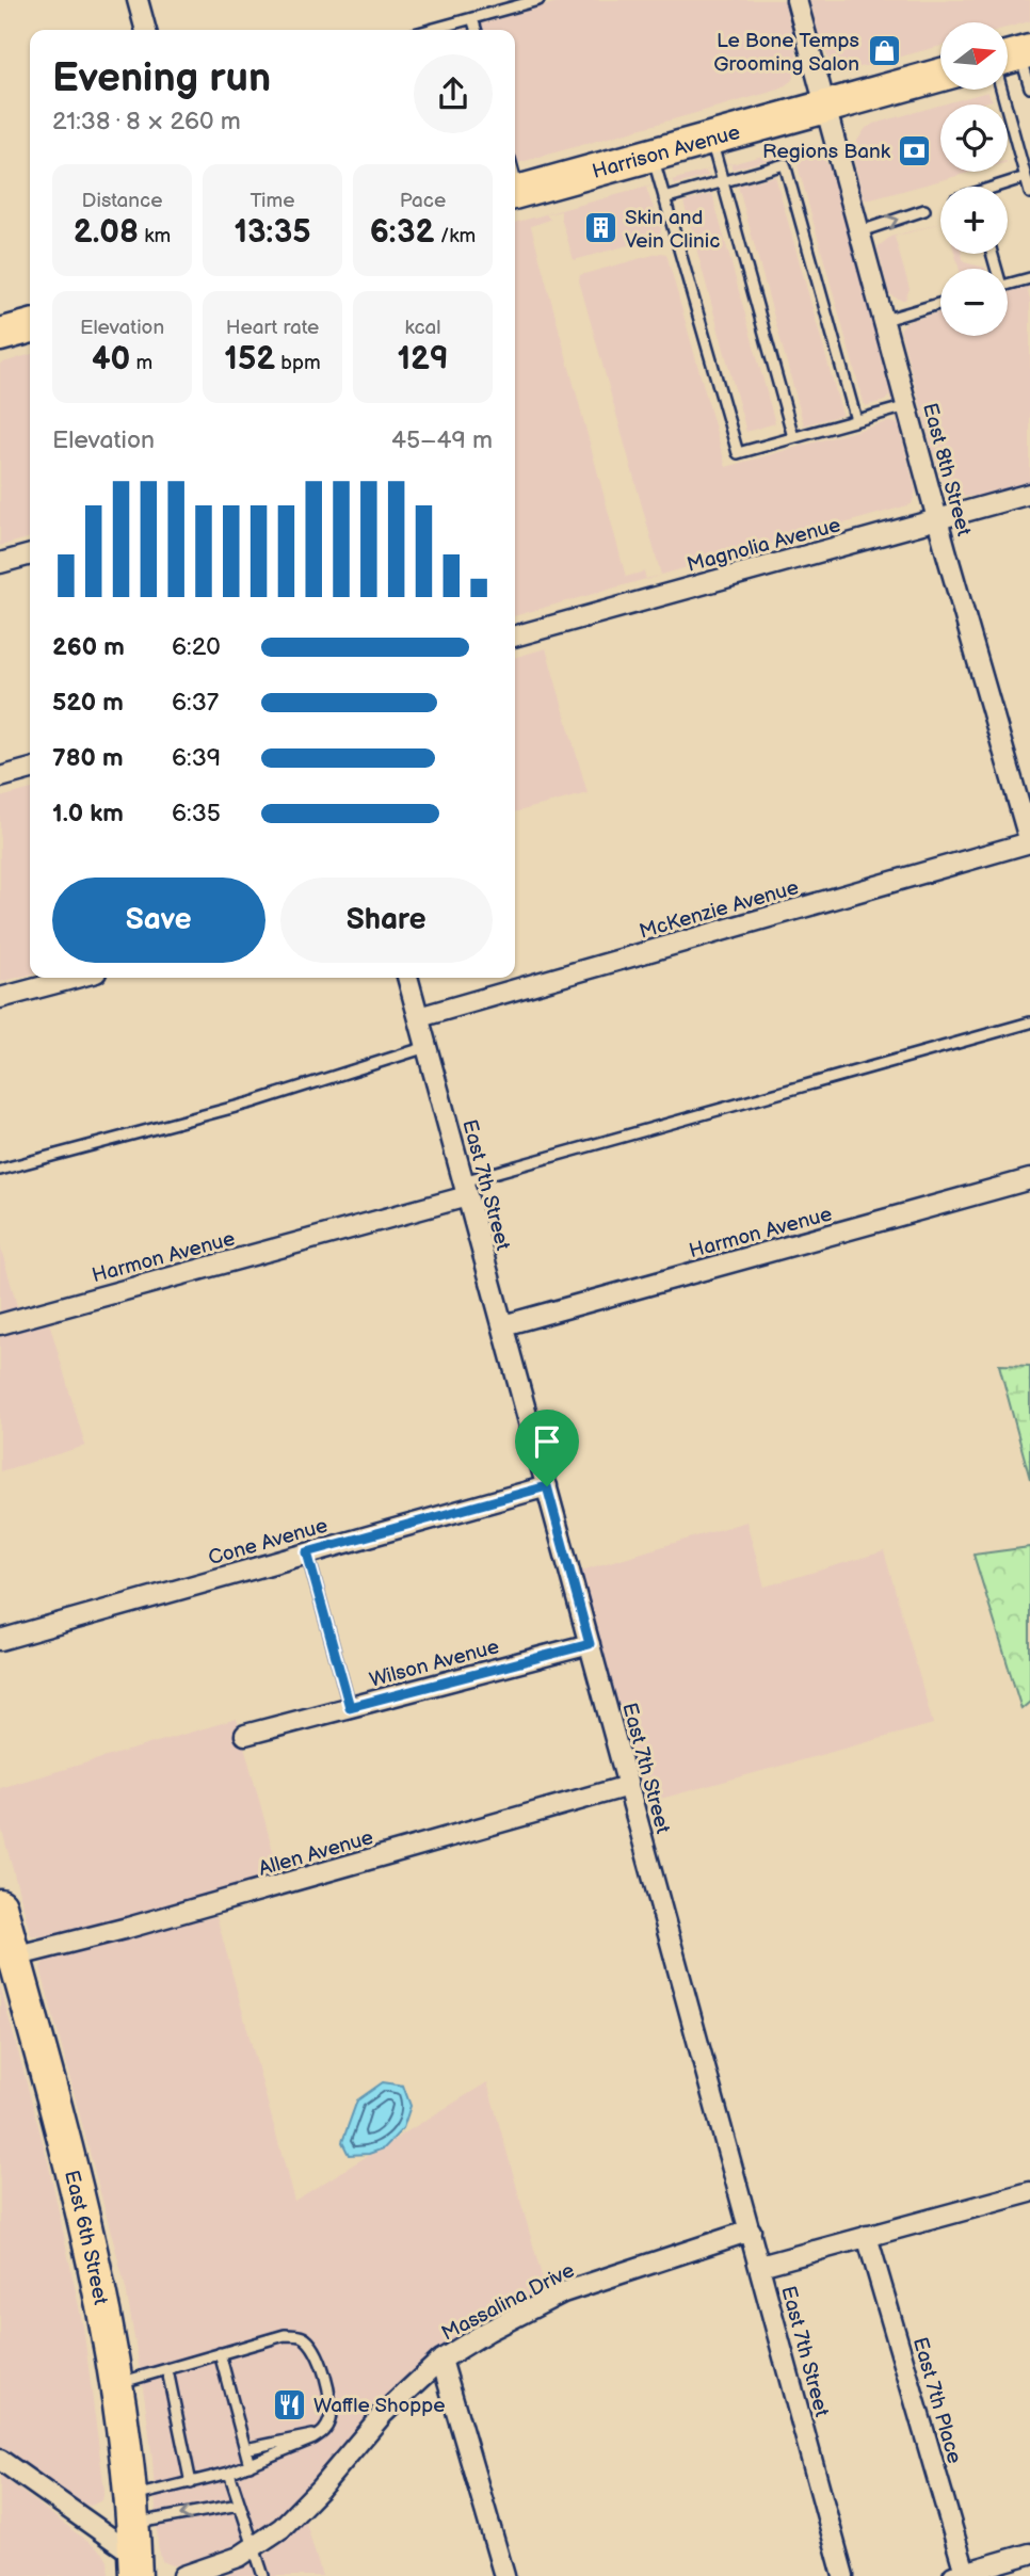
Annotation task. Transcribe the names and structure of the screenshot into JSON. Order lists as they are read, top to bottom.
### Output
{
  "streets": {
    "main road": ["Harrison Avenue", "East 6th Street"],
    "street": [
      "East 8th Street",
      "Magnolia Avenue",
      "McKenzie Avenue",
      "East 7th Street",
      "Harmon Avenue",
      "Cone Avenue",
      "Wilson Avenue",
      "Allen Avenue",
      "Massalina Drive",
      "East 7th Place"
    ]
  },
  "crossings": [
    ["Harrison Avenue", "East 8th Street"],
    ["East 8th Street", "Magnolia Avenue"],
    ["East 8th Street", "McKenzie Avenue"],
    ["McKenzie Avenue", "East 7th Street"],
    ["East 7th Street", "Harmon Avenue"],
    ["East 7th Street", "Cone Avenue"],
    ["East 7th Street", "Wilson Avenue"],
    ["East 7th Street", "Allen Avenue"],
    ["East 7th Street", "Massalina Drive"],
    ["Allen Avenue", "East 6th Street"]
  ],
  "places": {
    "shop": ["Le Bone Temps Grooming Salon"],
    "bank": ["Regions Bank"],
    "building": ["Skin and Vein Clinic"],
    "restaurant": ["Waffle Shoppe"]
  },
  "north": "right",
  "page": {
    "map_buttons": ["+", "−"],
    "heading": ["Evening run", "21:38 · 8 × 260 m"],
    "stats": [
      ["Distance", "2.08 km"],
      ["Time", "13:35"],
      ["Pace", "6:32 /km"],
      ["Elevation", "40 m"],
      ["Heart rate", "152 bpm"],
      ["kcal", "129"]
    ],
    "chart": ["Elevation", "45–49 m"],
    "list": [
      {
        "name": "260 m",
        "note": "6:20"
      },
      {
        "name": "520 m",
        "note": "6:37"
      },
      {
        "name": "780 m",
        "note": "6:39"
      },
      {
        "name": "1.0 km",
        "note": "6:35"
      }
    ],
    "buttons": ["Save", "Share"]
  }
}
